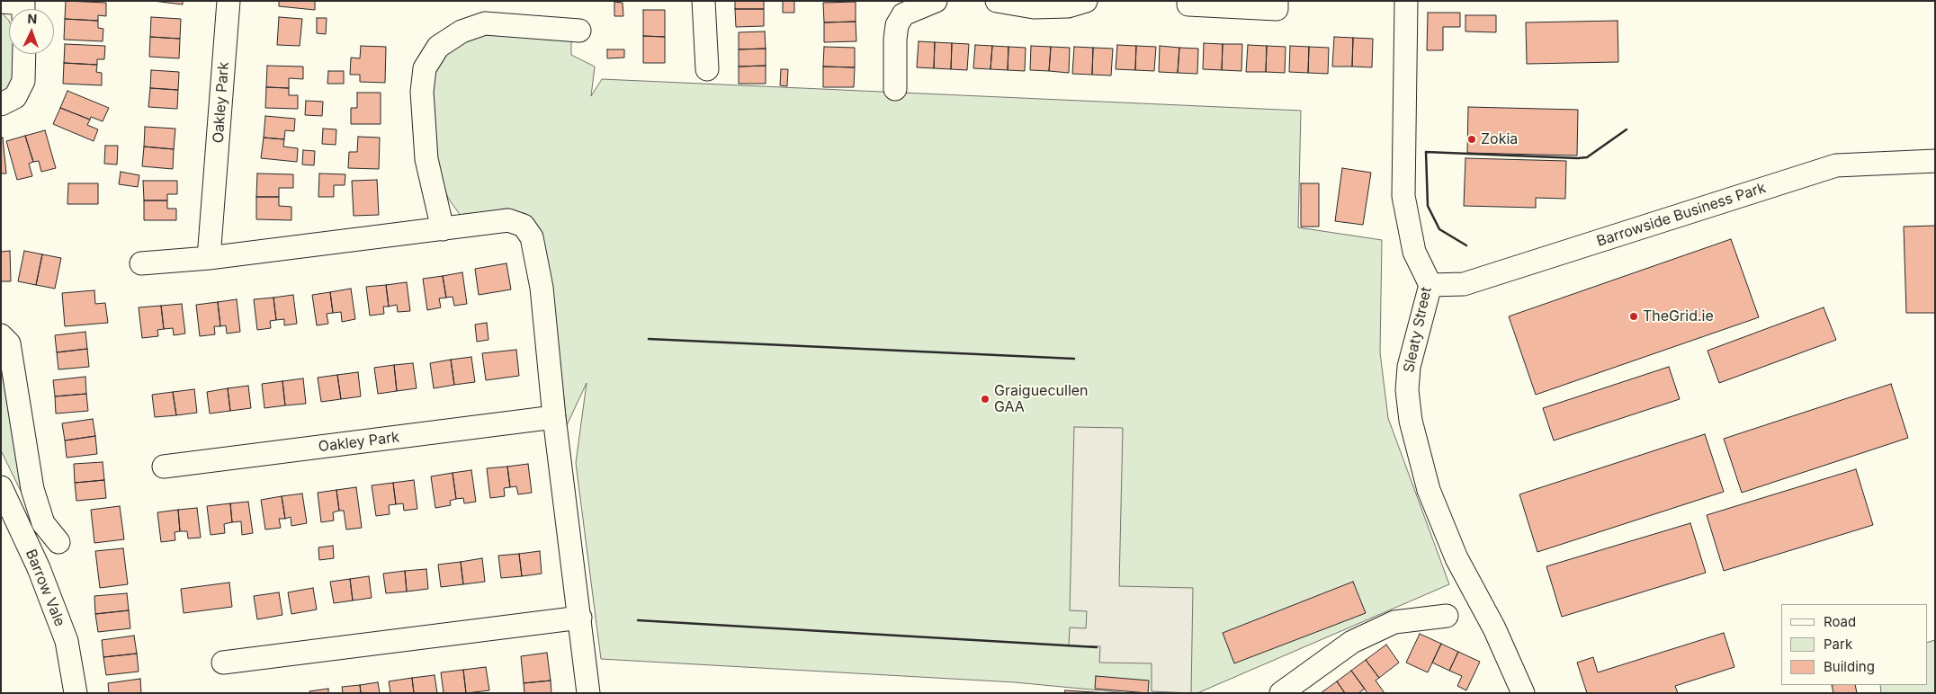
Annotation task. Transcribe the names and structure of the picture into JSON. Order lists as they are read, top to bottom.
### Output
{
  "streets": {
    "street": [
      "Oakley Park",
      "Barrowside Business Park",
      "Sleaty Street",
      "Barrow Vale"
    ]
  },
  "crossings": [
    ["Barrowside Business Park", "Sleaty Street"]
  ],
  "places": ["Zokia", "TheGrid.ie", "Graiguecullen GAA"],
  "legend": ["Road", "Park", "Building"],
  "north": "top"
}
